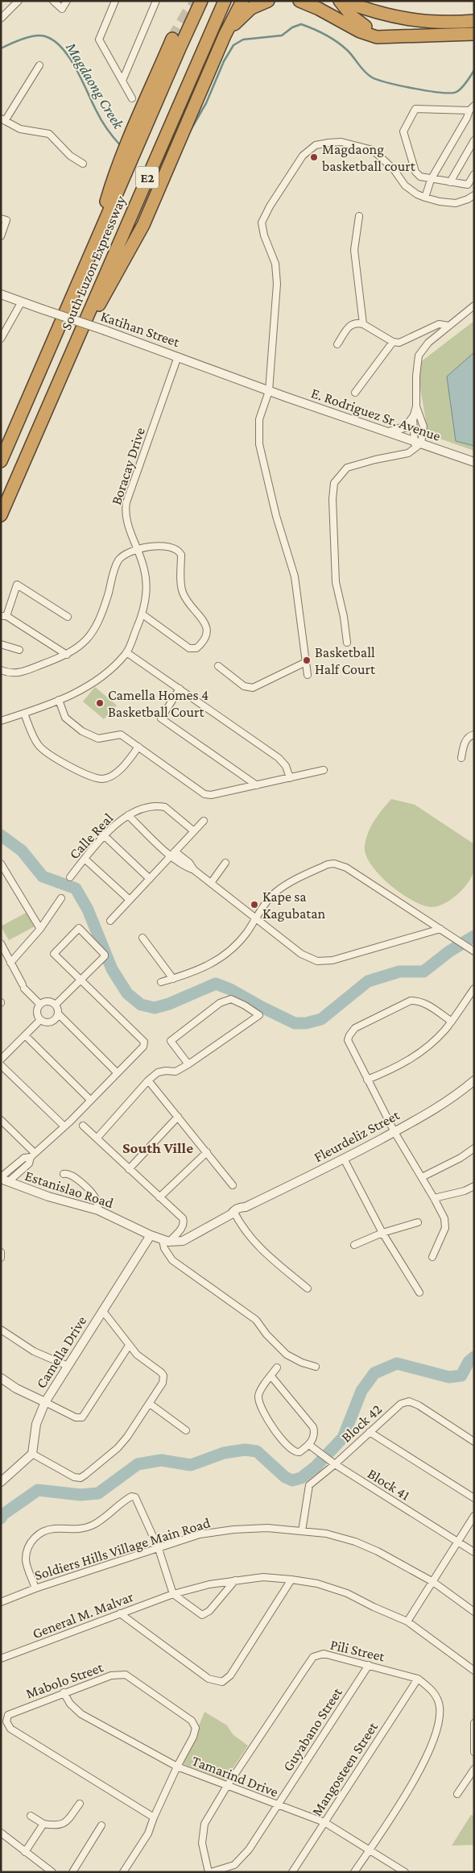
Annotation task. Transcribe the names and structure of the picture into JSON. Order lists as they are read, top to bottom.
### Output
{
  "streets": {
    "highway": ["E2", "South Luzon Expressway"],
    "street": [
      "Katihan Street",
      "E. Rodriguez Sr. Avenue",
      "Boracay Drive",
      "Calle Real",
      "Fleurdeliz Street",
      "Estanislao Road",
      "Camella Drive",
      "Block 42",
      "Block 41",
      "Soldiers Hills Village Main Road",
      "General M. Malvar",
      "Pili Street",
      "Mabolo Street",
      "Guyabano Street",
      "Mangosteen Street",
      "Tamarind Drive"
    ]
  },
  "crossings": [
    ["Katihan Street", "E. Rodriguez Sr. Avenue"],
    ["Katihan Street", "Boracay Drive"],
    ["Estanislao Road", "Camella Drive"],
    ["Block 42", "Block 41"],
    ["Block 42", "Soldiers Hills Village Main Road"],
    ["Pili Street", "Guyabano Street"],
    ["Pili Street", "Mangosteen Street"],
    ["Pili Street", "Tamarind Drive"],
    ["Mabolo Street", "Tamarind Drive"],
    ["Guyabano Street", "Tamarind Drive"],
    ["Mangosteen Street", "Tamarind Drive"]
  ],
  "districts": ["South Ville"],
  "water": ["Magdaong Creek"],
  "places": [
    "Magdaong basketball court",
    "Basketball Half Court",
    "Camella Homes 4 Basketball Court",
    "Kape sa Kagubatan"
  ]
}
